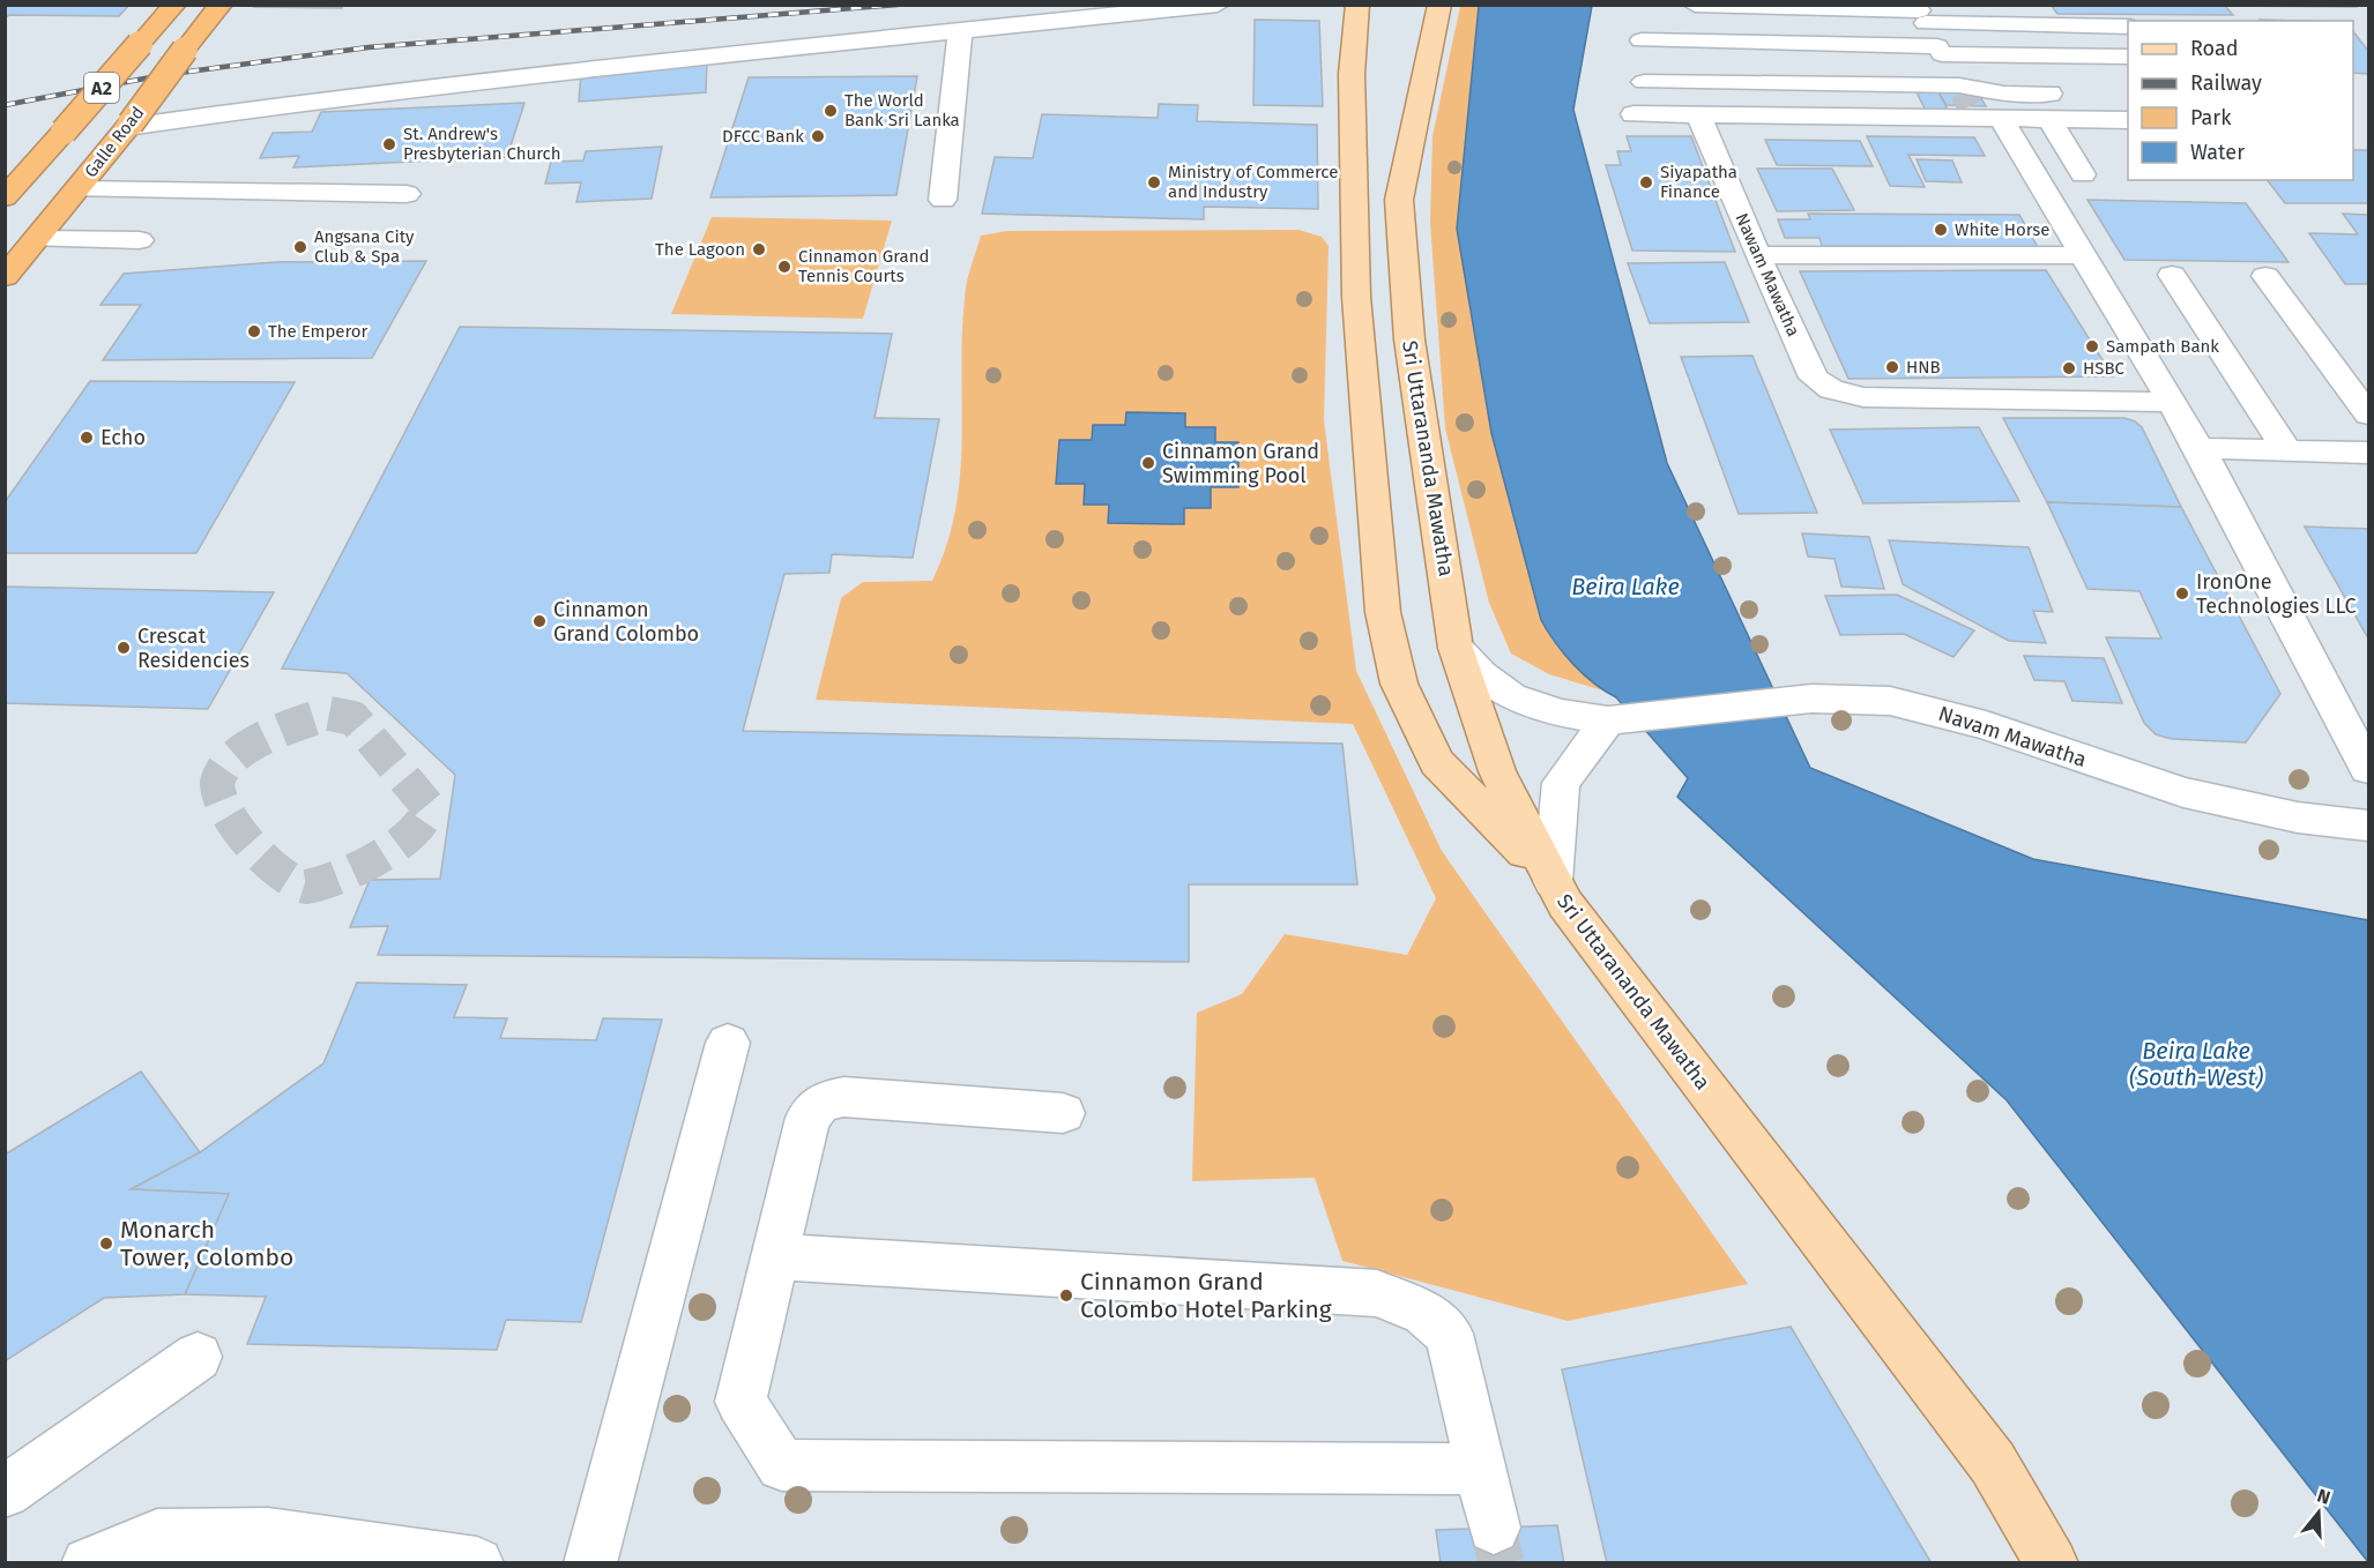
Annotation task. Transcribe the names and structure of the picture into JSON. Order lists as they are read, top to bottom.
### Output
{
  "streets": {
    "highway": ["A2", "Galle Road"],
    "main road": ["Sri Uttarananda Mawatha"],
    "street": ["Nawam Mawatha", "Navam Mawatha"]
  },
  "crossings": [
    ["Sri Uttarananda Mawatha", "Navam Mawatha"]
  ],
  "water": ["Beira Lake", "Beira Lake (South-West)"],
  "places": [
    "The World Bank Sri Lanka",
    "DFCC Bank",
    "St. Andrew's Presbyterian Church",
    "Ministry of Commerce and Industry",
    "Siyapatha Finance",
    "White Horse",
    "Angsana City Club & Spa",
    "The Lagoon",
    "Cinnamon Grand Tennis Courts",
    "The Emperor",
    "Sampath Bank",
    "HNB",
    "HSBC",
    "Echo",
    "Cinnamon Grand Swimming Pool",
    "IronOne Technologies LLC",
    "Cinnamon Grand Colombo",
    "Crescat Residencies",
    "Monarch Tower, Colombo",
    "Cinnamon Grand Colombo Hotel Parking"
  ],
  "legend": [
    "Road",
    "Railway",
    "Park",
    "Water"
  ],
  "north": "top"
}
